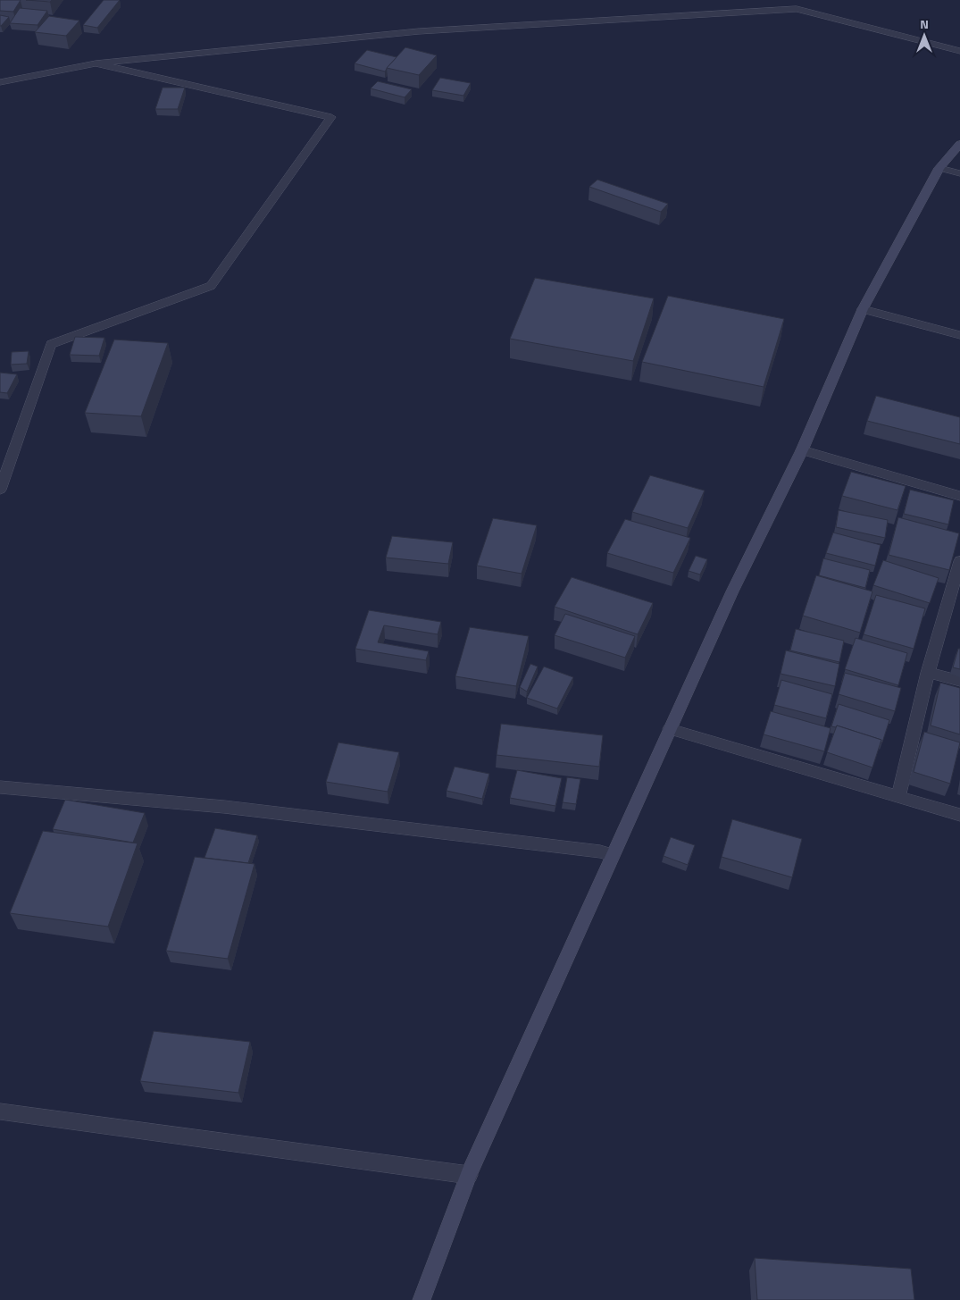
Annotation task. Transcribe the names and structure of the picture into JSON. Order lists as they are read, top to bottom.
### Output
{
  "north": "top"
}
